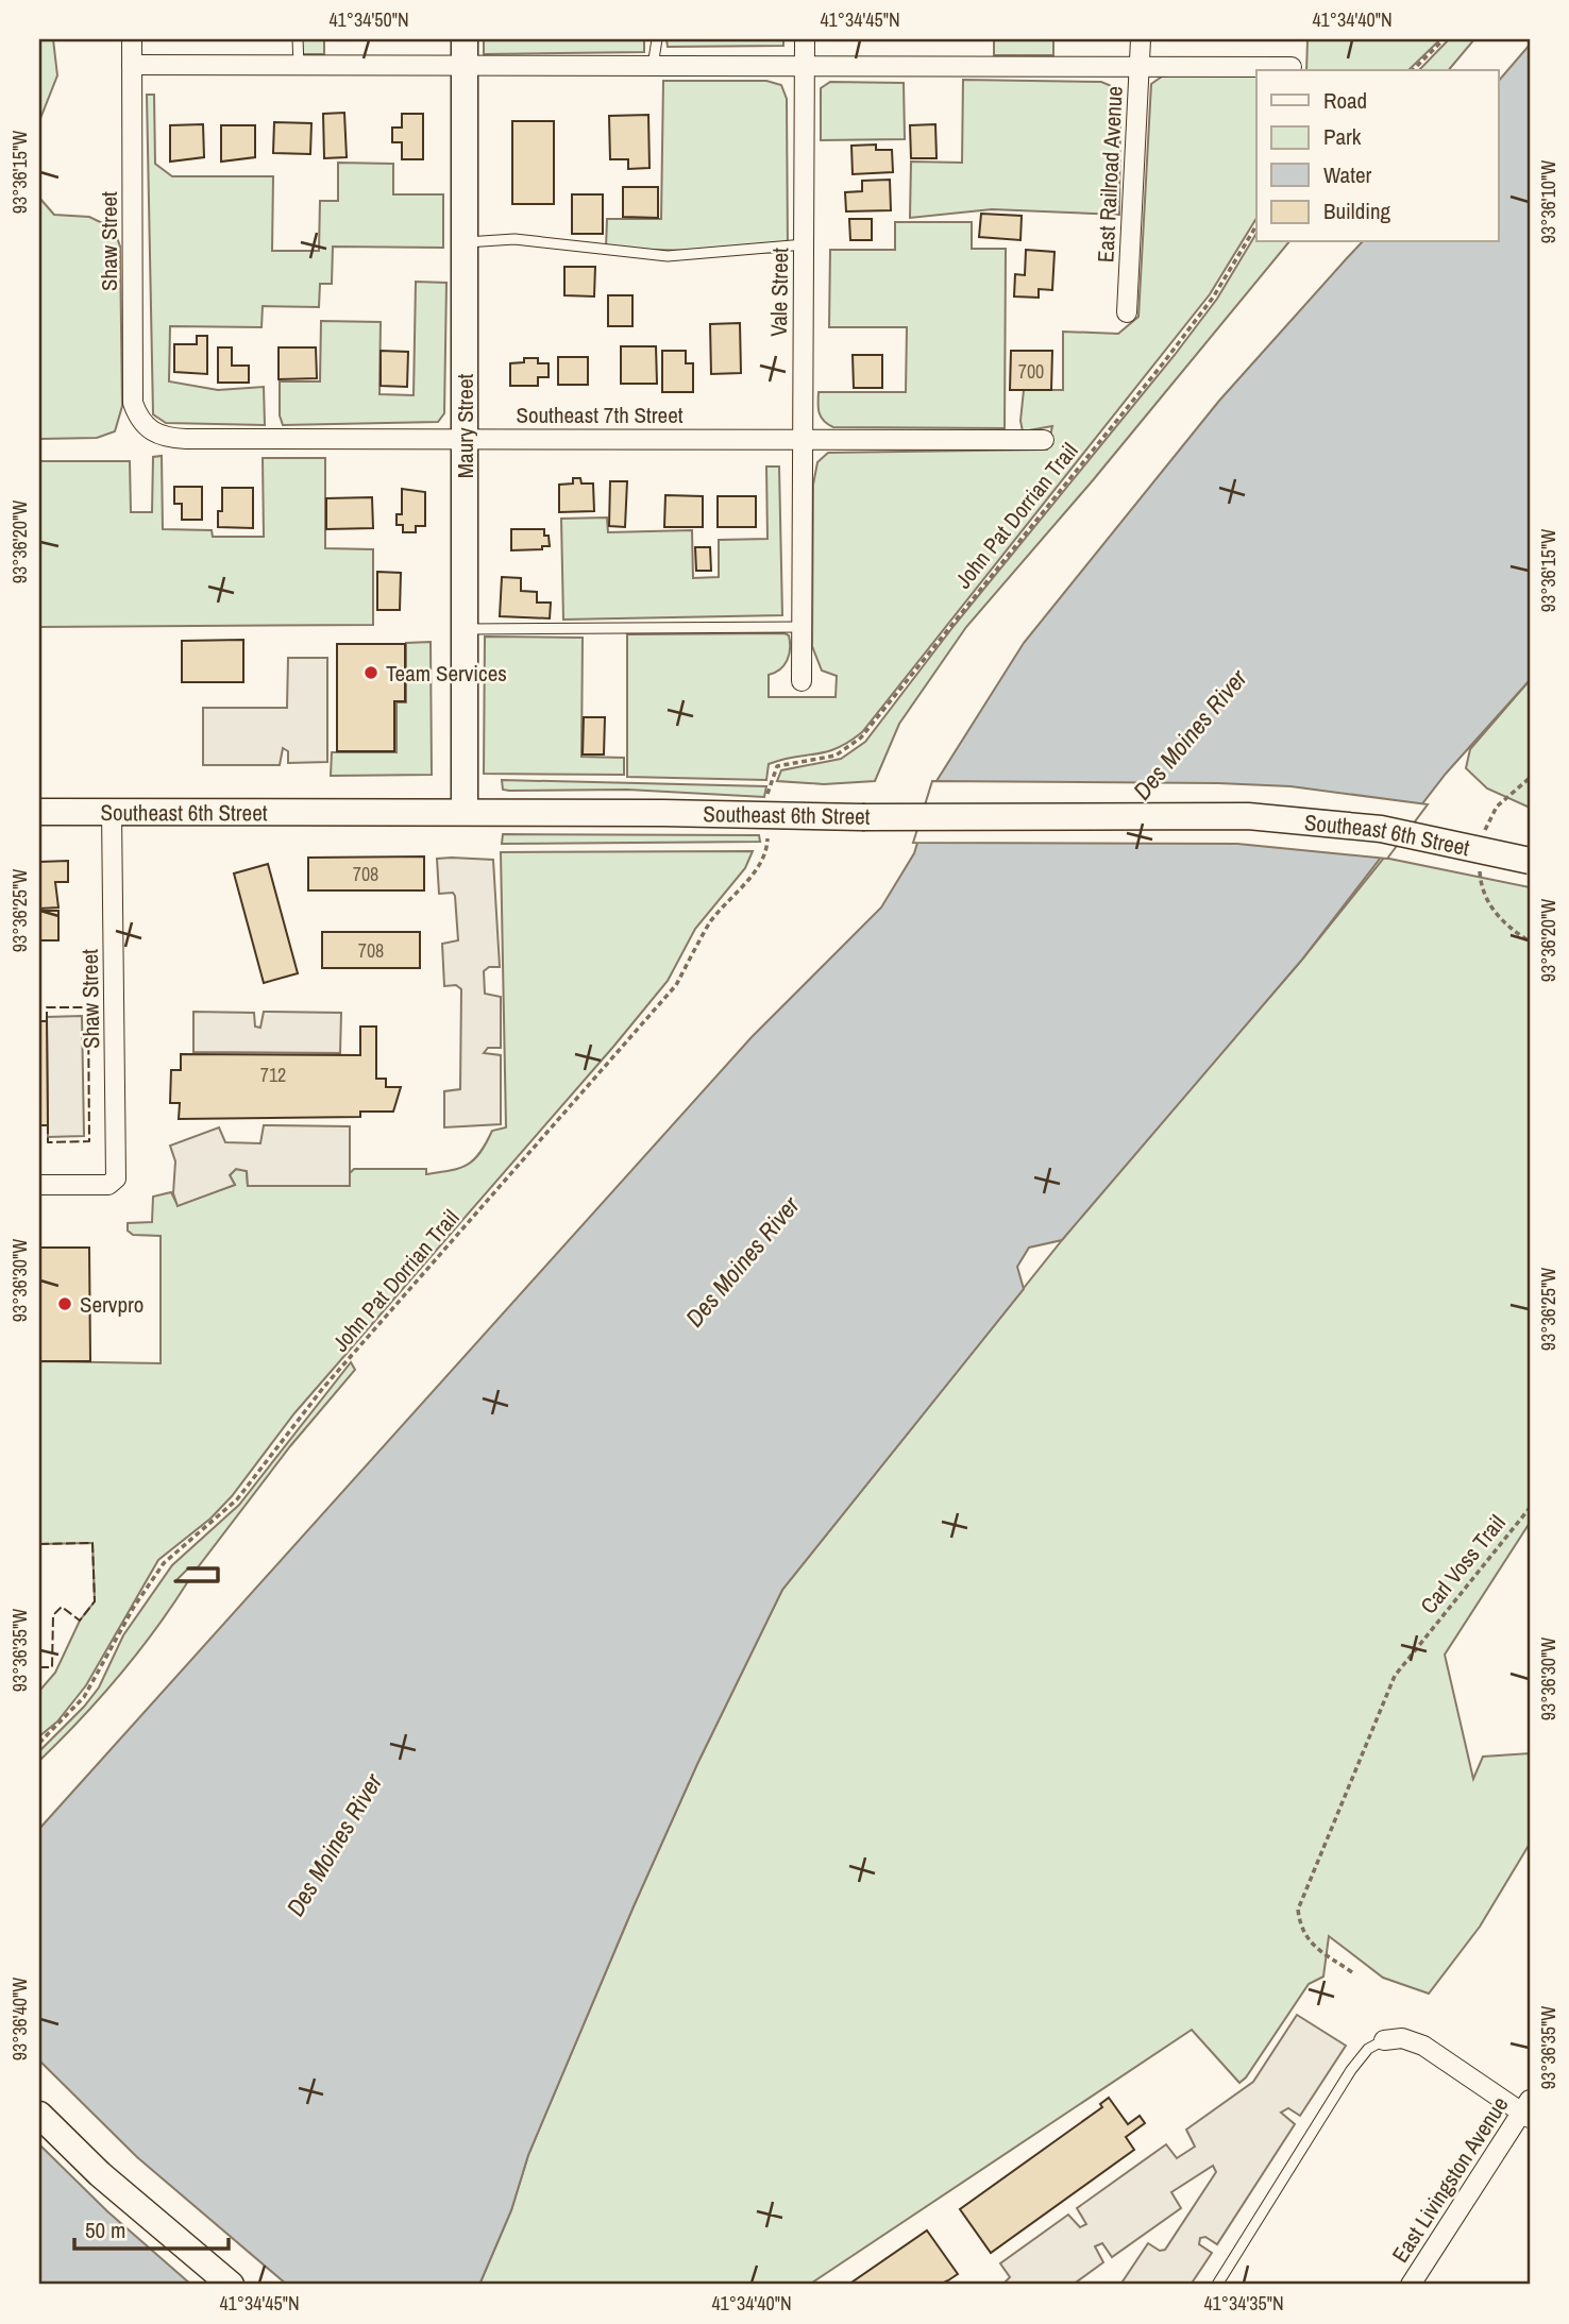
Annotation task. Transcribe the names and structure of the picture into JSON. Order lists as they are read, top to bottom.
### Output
{
  "streets": {
    "main road": ["Maury Street", "Southeast 6th Street"],
    "street": [
      "East Railroad Avenue",
      "Shaw Street",
      "Vale Street",
      "Southeast 7th Street",
      "East Livingston Avenue"
    ],
    "path": ["John Pat Dorrian Trail", "Carl Voss Trail"]
  },
  "crossings": [
    ["Shaw Street", "Southeast 7th Street"],
    ["Shaw Street", "Southeast 6th Street"],
    ["Vale Street", "Southeast 7th Street"],
    ["Southeast 7th Street", "Maury Street"],
    ["Maury Street", "Southeast 6th Street"]
  ],
  "water": ["Des Moines River"],
  "places": ["Team Services", "Servpro"],
  "house_numbers": [
    "700",
    "708",
    "708",
    "712"
  ],
  "legend": [
    "Road",
    "Park",
    "Water",
    "Building"
  ],
  "scale_bar": "50 m",
  "coordinates": [
    "41°34'50\"N",
    "41°34'45\"N",
    "41°34'40\"N",
    "93°36'15\"W",
    "93°36'10\"W",
    "93°36'20\"W",
    "93°36'25\"W",
    "93°36'30\"W",
    "93°36'35\"W",
    "93°36'40\"W",
    "41°34'35\"N"
  ]
}
